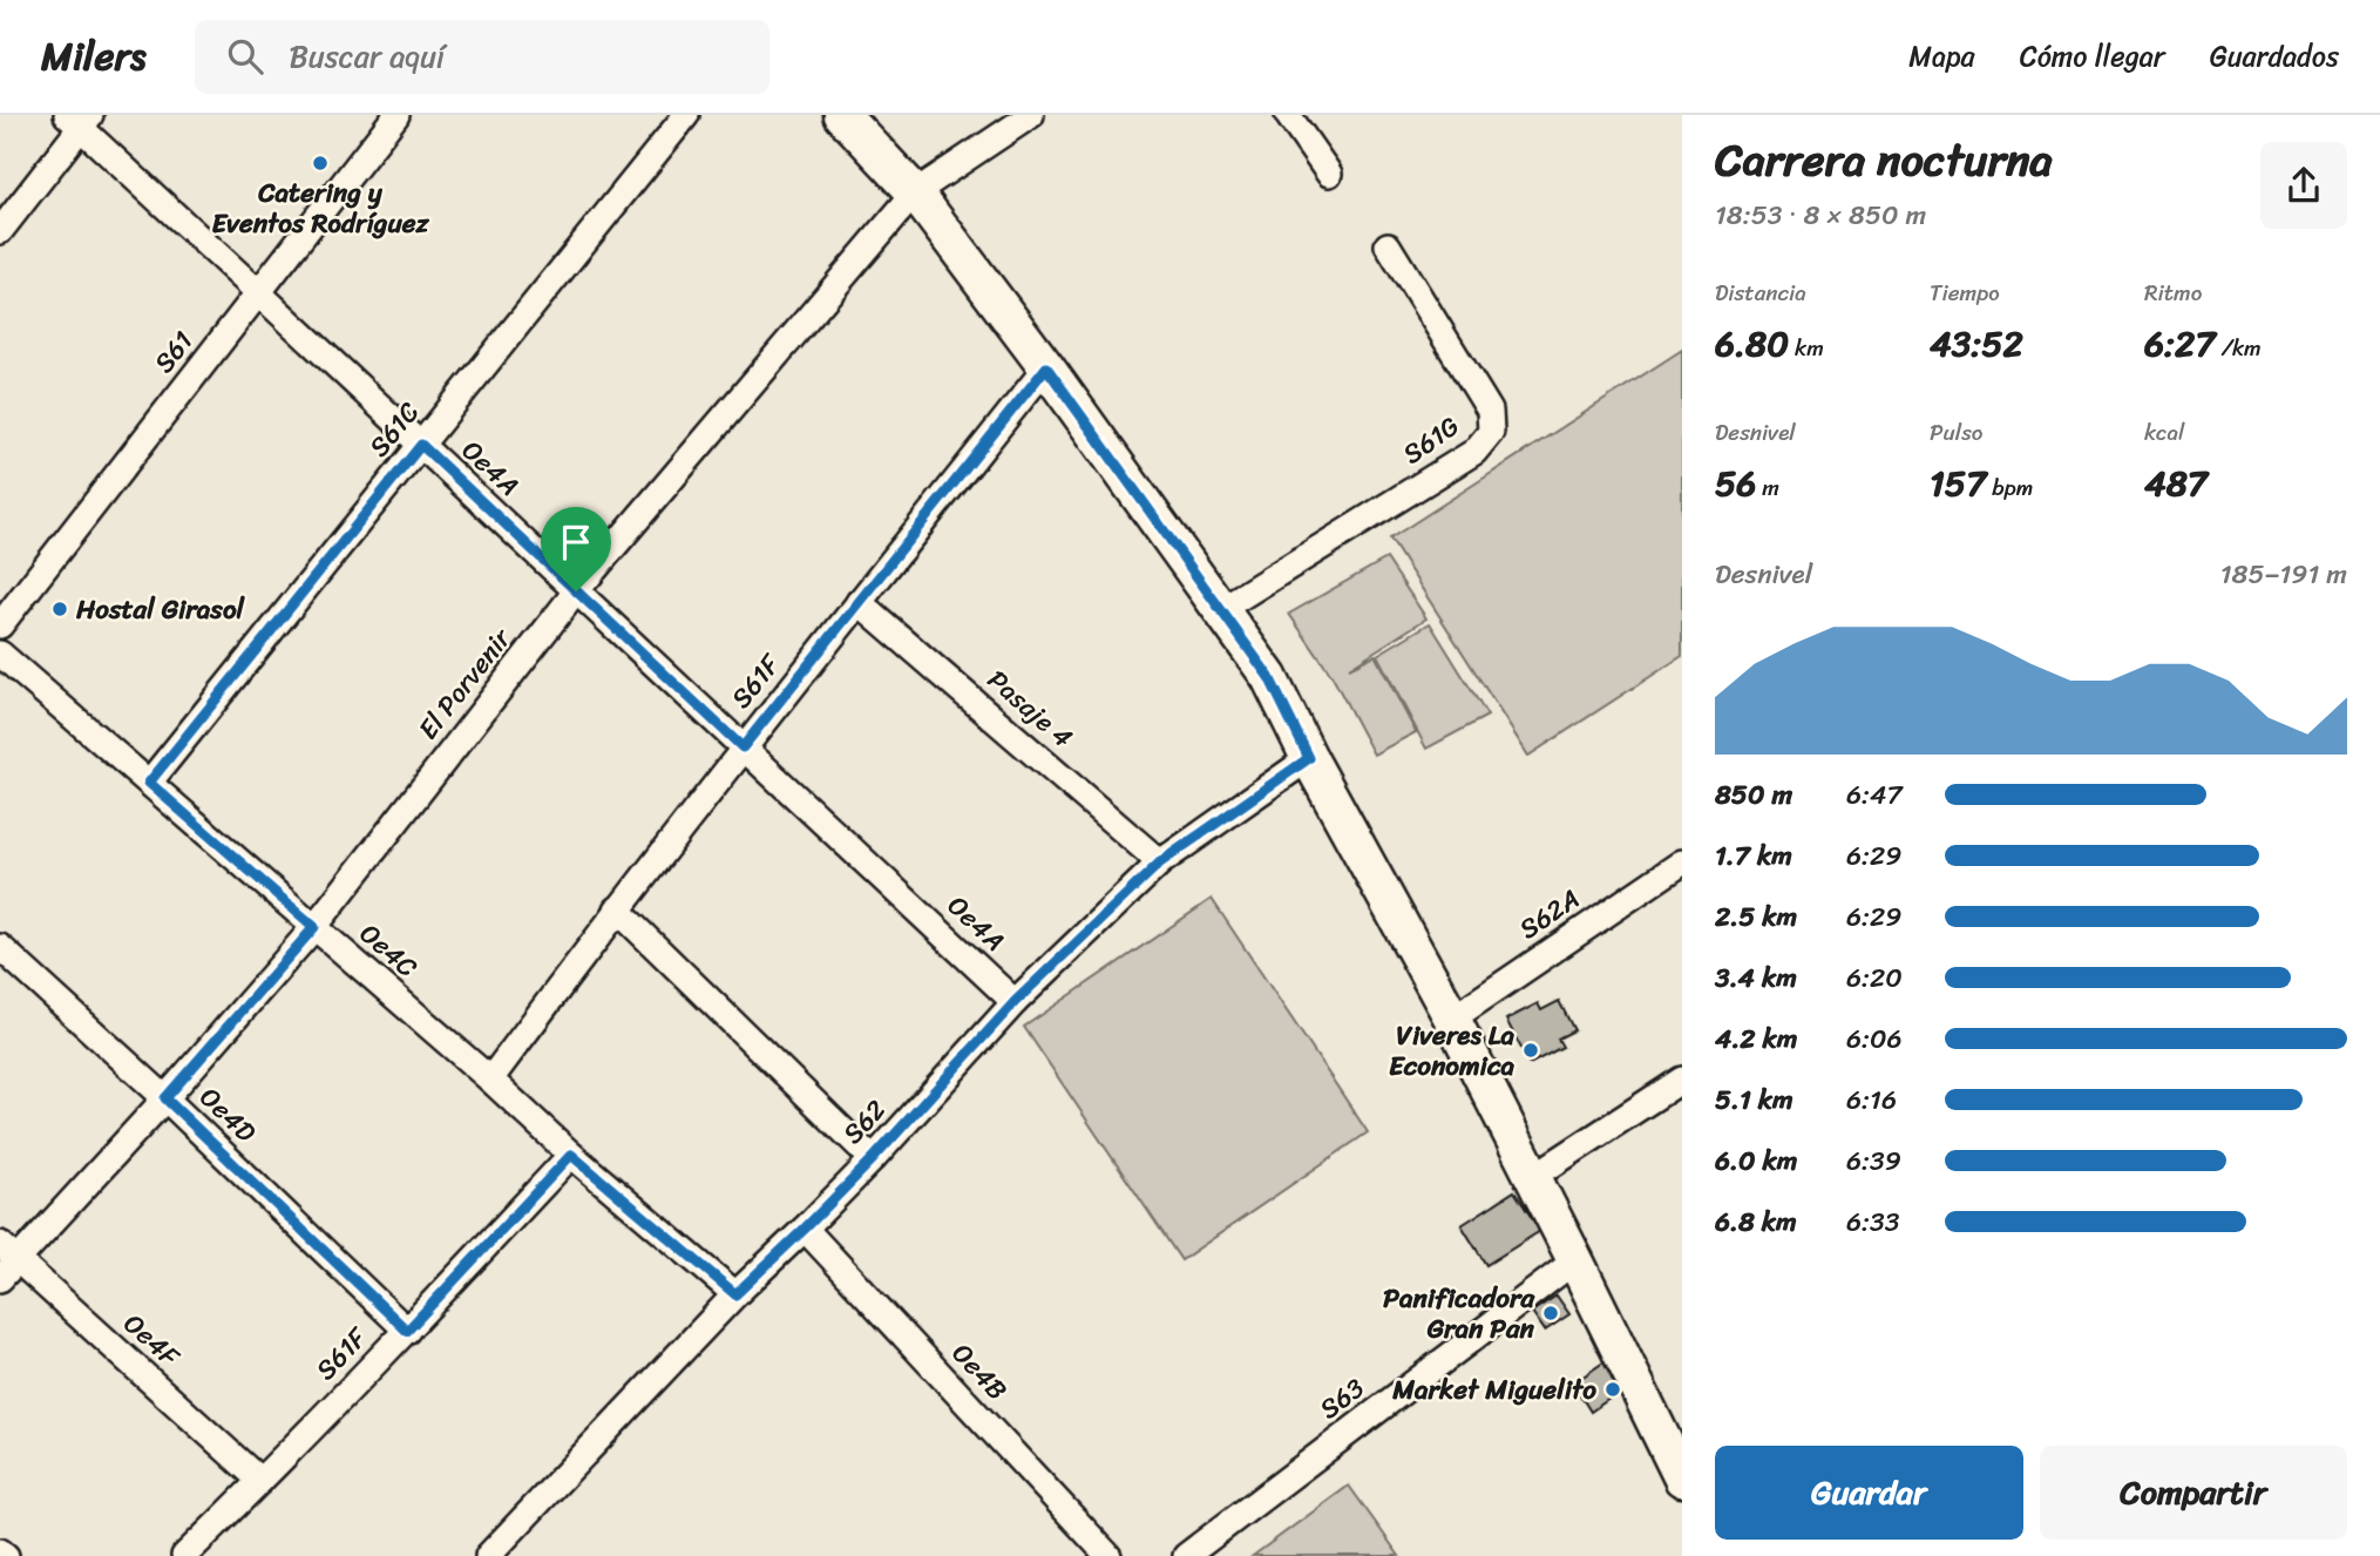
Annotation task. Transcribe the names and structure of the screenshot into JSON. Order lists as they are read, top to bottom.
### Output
{
  "streets": {
    "street": [
      "S61",
      "S61C",
      "S61G",
      "Oe4A",
      "S61F",
      "El Porvenir",
      "Pasaje 4",
      "S62A",
      "Oe4C",
      "Oe4D",
      "S62",
      "Oe4F",
      "Oe4B",
      "S63"
    ]
  },
  "crossings": [
    ["S61", "Oe4A"],
    ["S61C", "Oe4A"],
    ["S61C", "Oe4C"],
    ["Oe4A", "S61F"],
    ["Oe4A", "El Porvenir"],
    ["Oe4A", "S62"],
    ["S61F", "Pasaje 4"],
    ["S61F", "Oe4C"],
    ["S61F", "Oe4D"],
    ["S61F", "Oe4F"],
    ["El Porvenir", "Oe4C"],
    ["El Porvenir", "Oe4D"],
    ["El Porvenir", "Oe4F"],
    ["Pasaje 4", "S62"],
    ["Oe4C", "S62"],
    ["S62", "Oe4B"]
  ],
  "places": [
    "Catering y Eventos Rodríguez",
    "Hostal Girasol",
    "Viveres La Economica",
    "Panificadora Gran Pan",
    "Market Miguelito"
  ],
  "page": {
    "header": "Milers",
    "search": "Buscar aquí",
    "nav": ["Mapa", "Cómo llegar", "Guardados"],
    "heading": ["Carrera nocturna", "18:53 · 8 × 850 m"],
    "stats": [
      ["Distancia", "6.80 km"],
      ["Tiempo", "43:52"],
      ["Ritmo", "6:27 /km"],
      ["Desnivel", "56 m"],
      ["Pulso", "157 bpm"],
      ["kcal", "487"]
    ],
    "chart": ["Desnivel", "185–191 m"],
    "list": [
      {
        "name": "850 m",
        "note": "6:47"
      },
      {
        "name": "1.7 km",
        "note": "6:29"
      },
      {
        "name": "2.5 km",
        "note": "6:29"
      },
      {
        "name": "3.4 km",
        "note": "6:20"
      },
      {
        "name": "4.2 km",
        "note": "6:06"
      },
      {
        "name": "5.1 km",
        "note": "6:16"
      },
      {
        "name": "6.0 km",
        "note": "6:39"
      },
      {
        "name": "6.8 km",
        "note": "6:33"
      }
    ],
    "buttons": ["Guardar", "Compartir"]
  }
}
